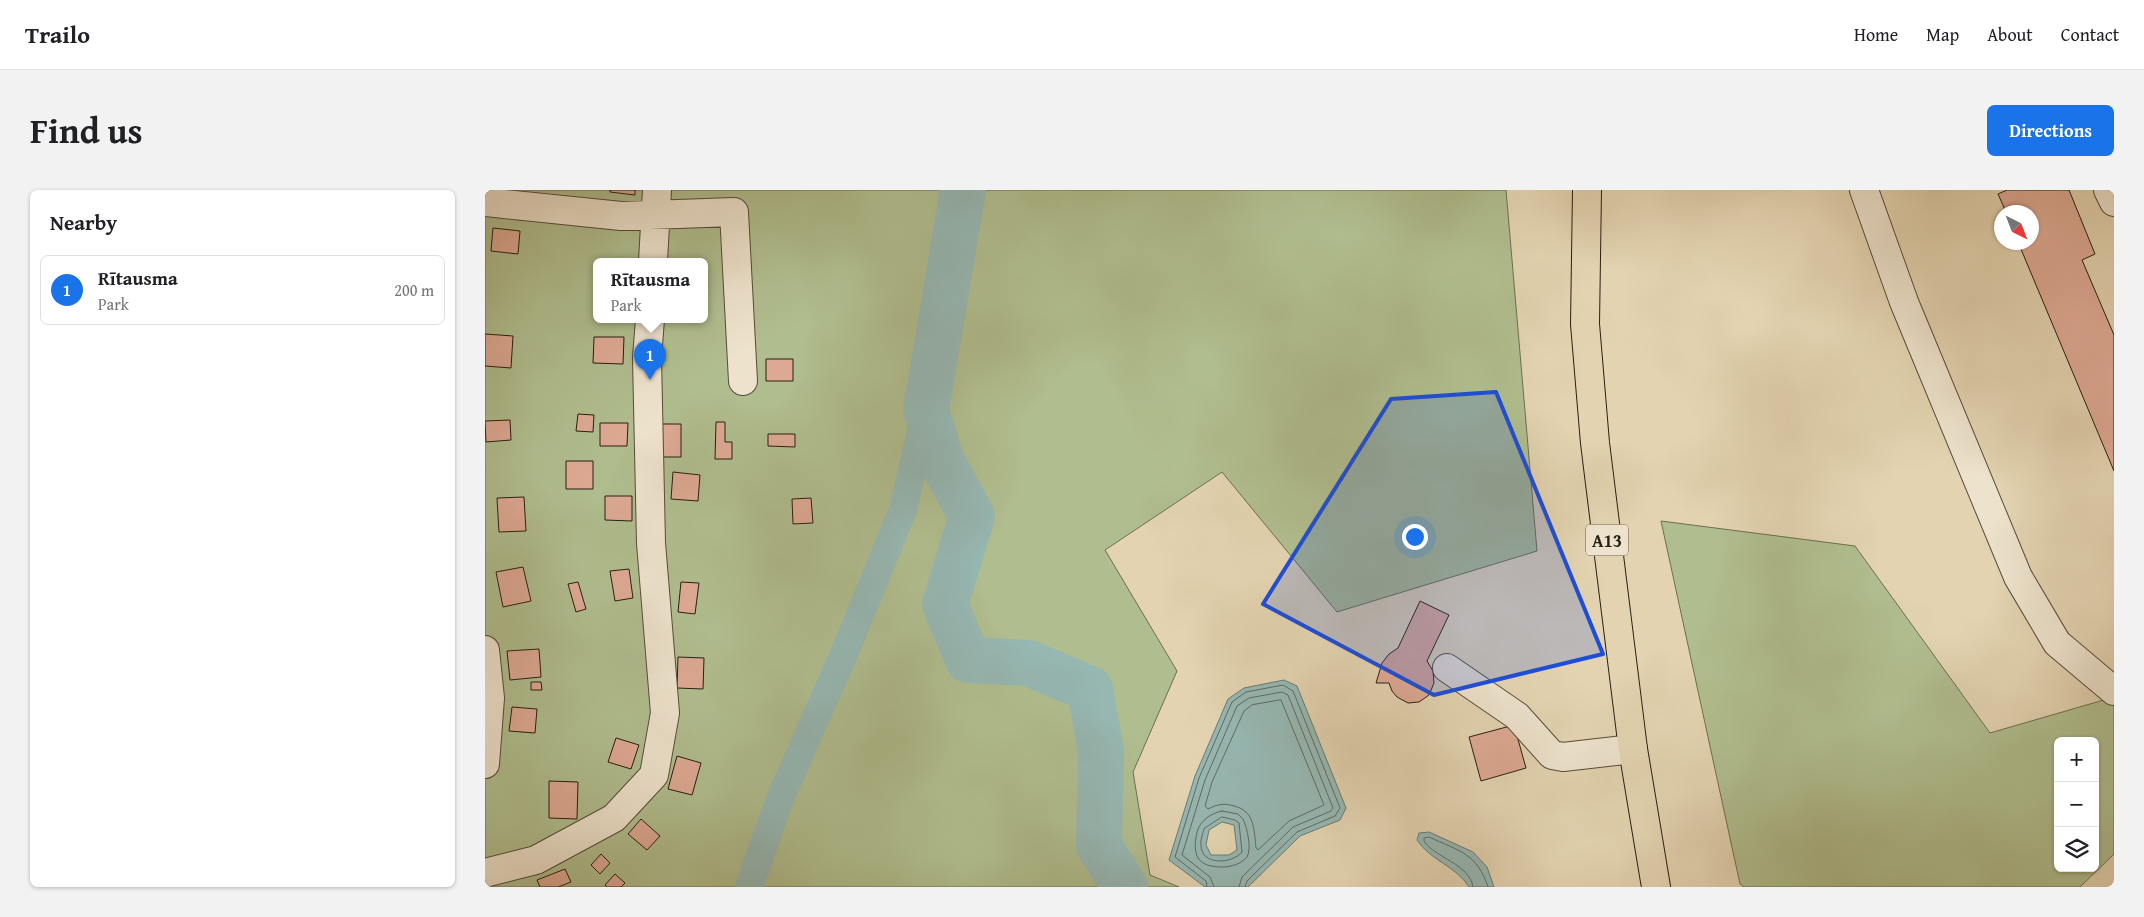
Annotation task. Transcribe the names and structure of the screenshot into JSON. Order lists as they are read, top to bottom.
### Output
{
  "streets": {
    "main road": ["A13"]
  },
  "north": "bottom right",
  "page": {
    "header": "Trailo",
    "nav": [
      "Home",
      "Map",
      "About",
      "Contact"
    ],
    "title": "Find us",
    "buttons": "Directions",
    "heading": "Nearby",
    "list": [
      {
        "mark": "1",
        "name": "Rītausma",
        "note": "Park",
        "value": "200 m"
      }
    ],
    "popup": ["Rītausma", "Park"],
    "pins": "1",
    "map_buttons": ["+", "−"]
  }
}
